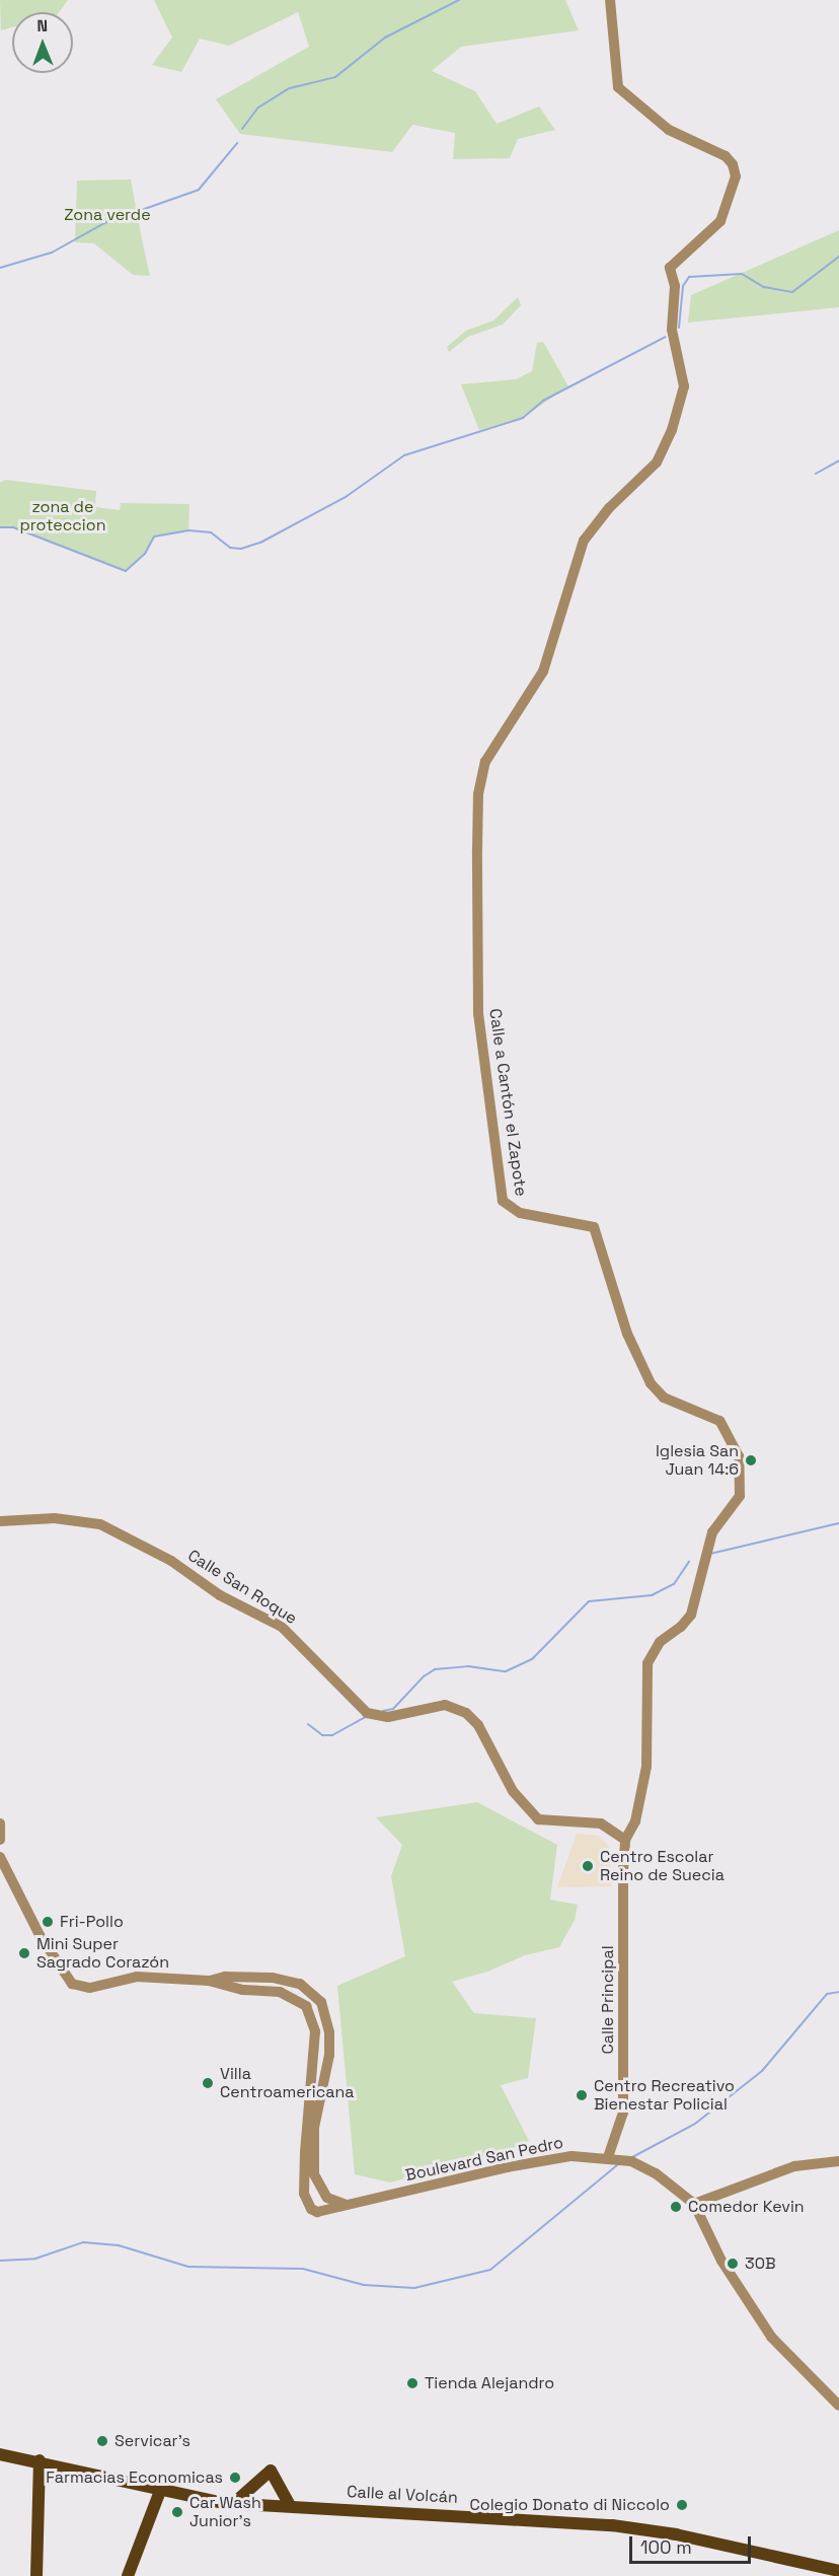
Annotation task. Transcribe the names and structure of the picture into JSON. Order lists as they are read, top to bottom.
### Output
{
  "streets": {
    "main road": ["Calle al Volcán"],
    "street": [
      "Calle a Cantón el Zapote",
      "Calle San Roque",
      "Calle Principal",
      "Boulevard San Pedro"
    ]
  },
  "crossings": [
    ["Calle a Cantón el Zapote", "Calle San Roque"],
    ["Calle a Cantón el Zapote", "Calle Principal"],
    ["Calle San Roque", "Calle Principal"],
    ["Calle Principal", "Boulevard San Pedro"]
  ],
  "parks": ["Zona verde", "zona de proteccion"],
  "places": [
    "Iglesia San Juan 14:6",
    "Centro Escolar Reino de Suecia",
    "Fri-Pollo",
    "Mini Super Sagrado Corazón",
    "Villa Centroamericana",
    "Centro Recreativo Bienestar Policial",
    "Comedor Kevin",
    "30B",
    "Tienda Alejandro",
    "Servicar's",
    "Farmacias Economicas",
    "Colegio Donato di Niccolo",
    "Car Wash Junior's"
  ],
  "scale_bar": "100 m",
  "north": "top"
}
